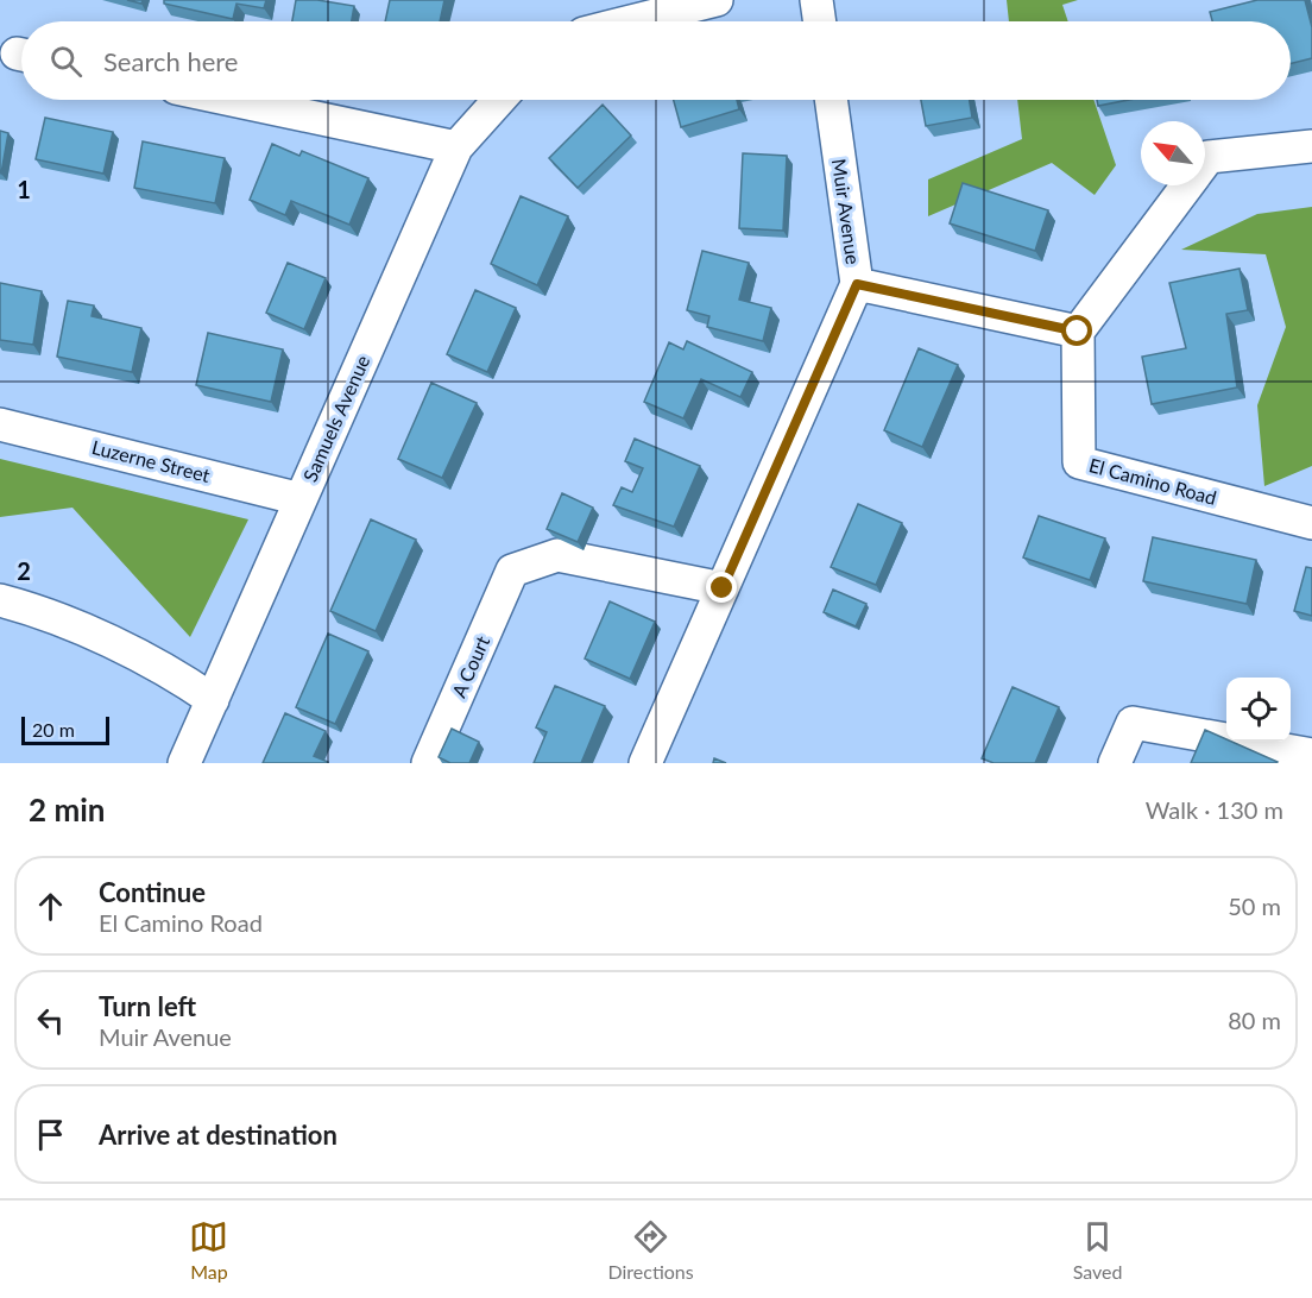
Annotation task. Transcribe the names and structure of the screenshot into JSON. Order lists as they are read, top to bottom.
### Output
{
  "streets": {
    "street": [
      "Muir Avenue",
      "Samuels Avenue",
      "Luzerne Street",
      "El Camino Road",
      "A Court"
    ]
  },
  "crossings": [
    ["Muir Avenue", "A Court"],
    ["Samuels Avenue", "Luzerne Street"]
  ],
  "scale_bar": "20 m",
  "north": "top left",
  "page": {
    "search": "Search here",
    "scale": "20 m",
    "heading": ["2 min", "Walk · 130 m"],
    "list": [
      ["Continue", "El Camino Road", "50 m"],
      ["Turn left", "Muir Avenue", "80 m"],
      "Arrive at destination"
    ],
    "nav": ["Map", "Directions", "Saved"]
  },
  "grid": {
    "rows": ["1", "2"]
  }
}
